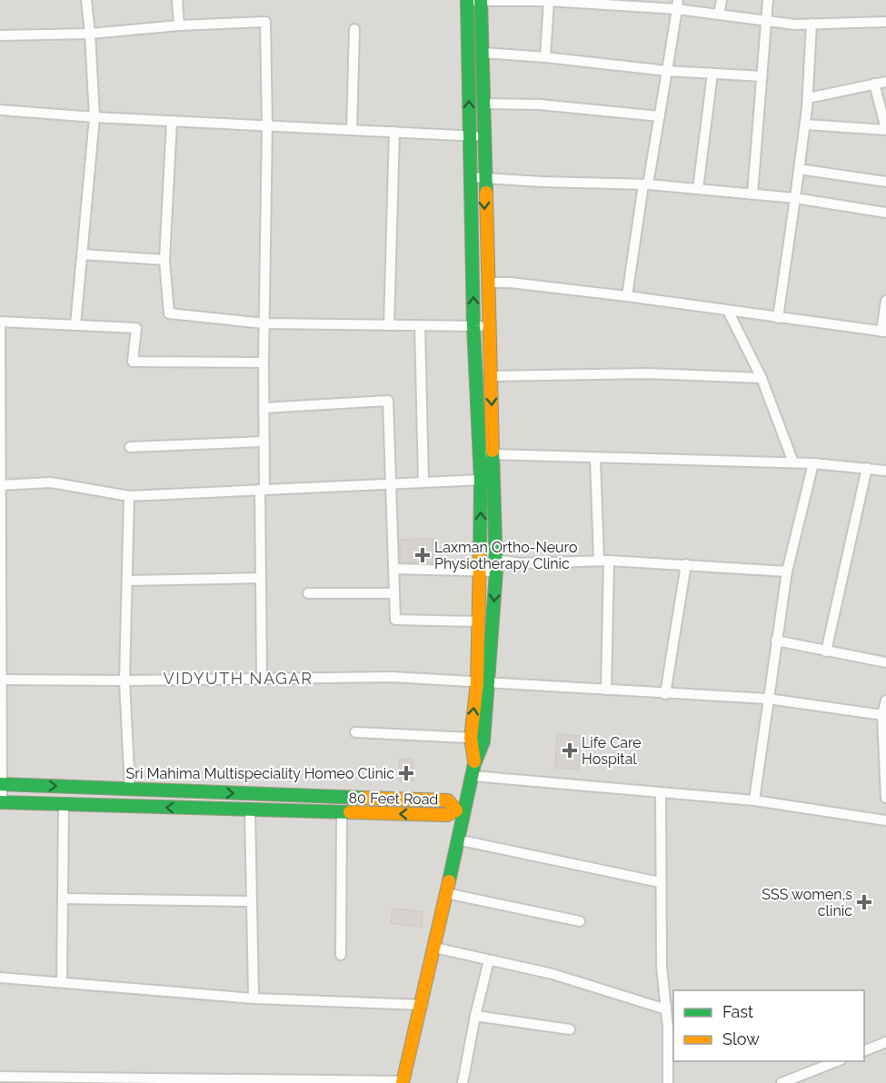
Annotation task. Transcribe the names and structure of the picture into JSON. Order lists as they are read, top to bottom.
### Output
{
  "streets": {
    "street": ["80 Feet Road"]
  },
  "districts": ["VIDYUTH NAGAR"],
  "places": {
    "health": [
      "Laxman Ortho-Neuro Physiotherapy Clinic",
      "Life Care Hospital",
      "Sri Mahima Multispeciality Homeo Clinic",
      "SSS women,s clinic"
    ]
  },
  "legend": ["Fast", "Slow"]
}
